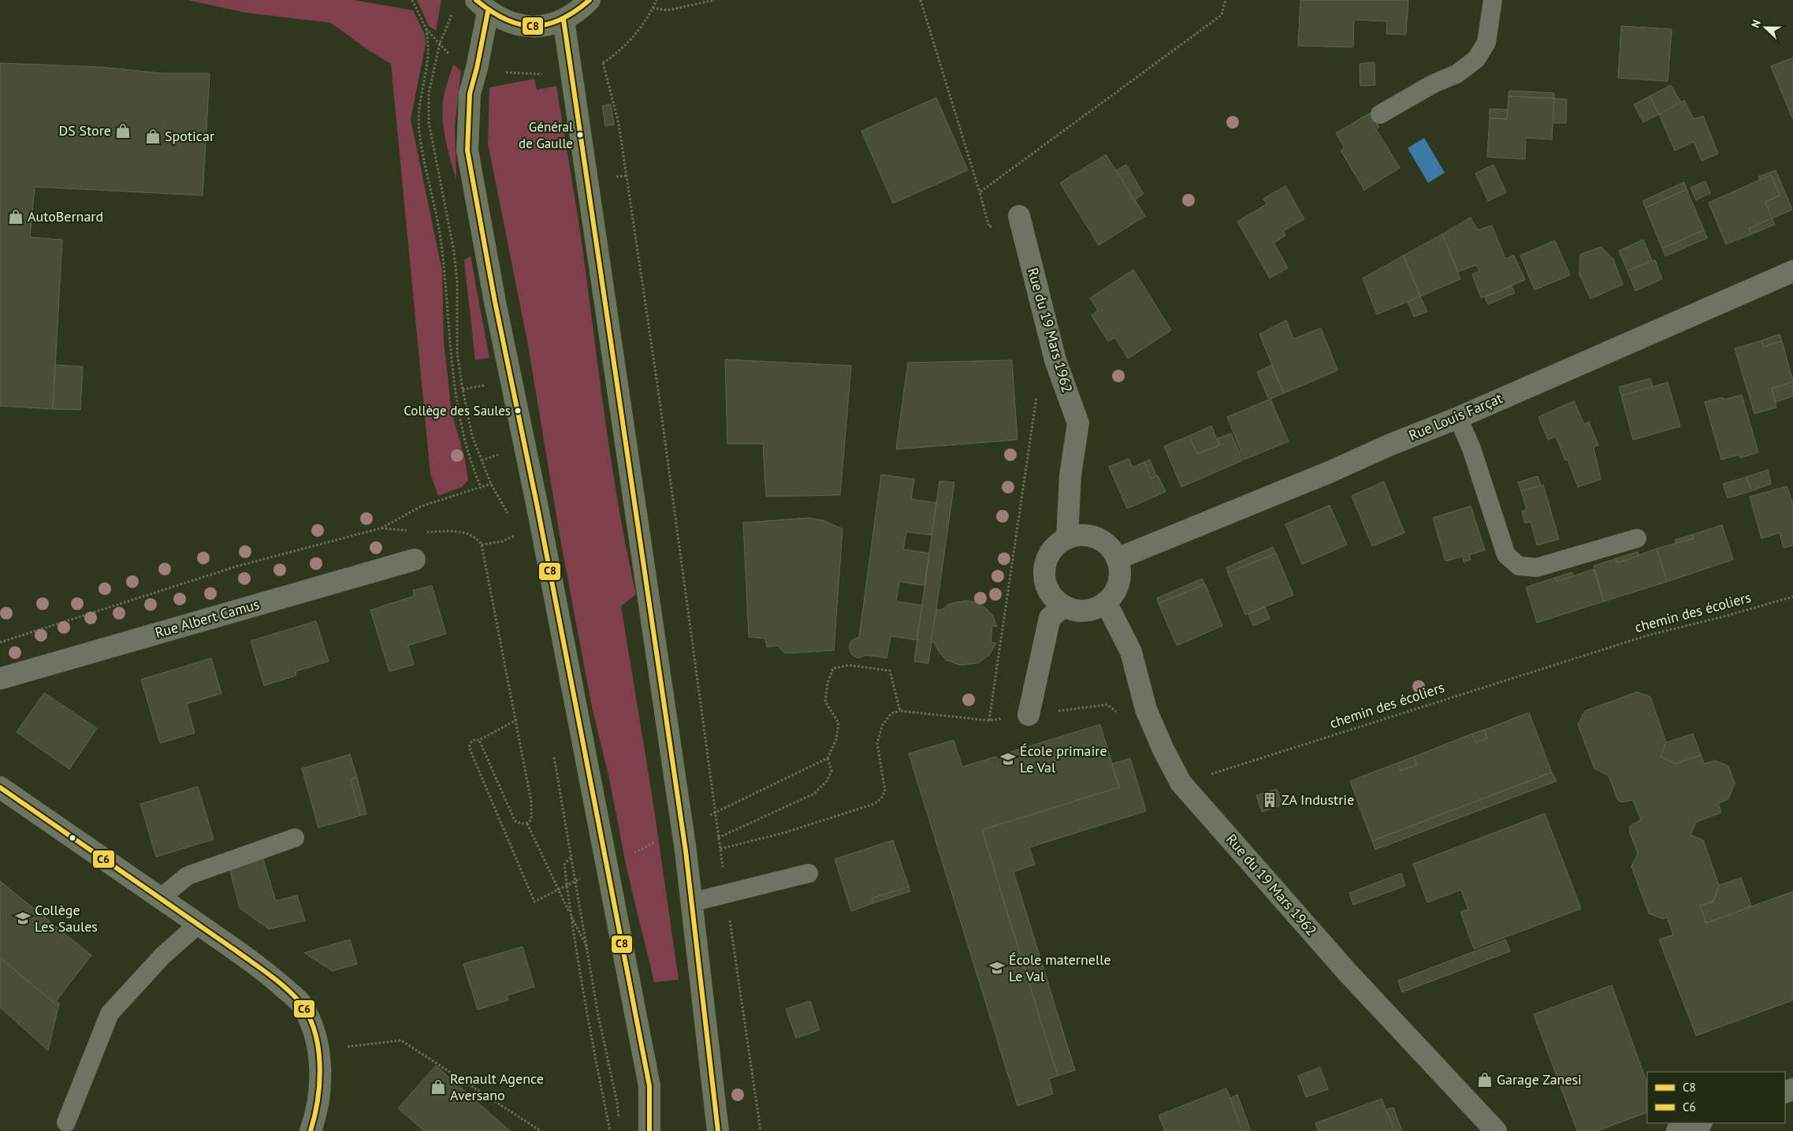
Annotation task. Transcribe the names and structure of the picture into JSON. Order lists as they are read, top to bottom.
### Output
{
  "streets": {
    "street": ["Rue du 19 Mars 1962", "Rue Louis Farçat", "Rue Albert Camus"],
    "path": ["chemin des écoliers"]
  },
  "crossings": [
    ["Rue du 19 Mars 1962", "Rue Louis Farçat"],
    ["Rue du 19 Mars 1962", "chemin des écoliers"]
  ],
  "places": {
    "shop": [
      "DS Store",
      "Spoticar",
      "AutoBernard",
      "Garage Zanesi",
      "Renault Agence Aversano"
    ],
    "other": ["Général de Gaulle", "Collège des Saules"],
    "school or university": ["École primaire Le Val", "Collège Les Saules", "École maternelle Le Val"],
    "building": ["ZA Industrie"]
  },
  "lines": ["transit line C8", "transit line C6"],
  "legend": ["C8", "C6"],
  "north": "left"
}
